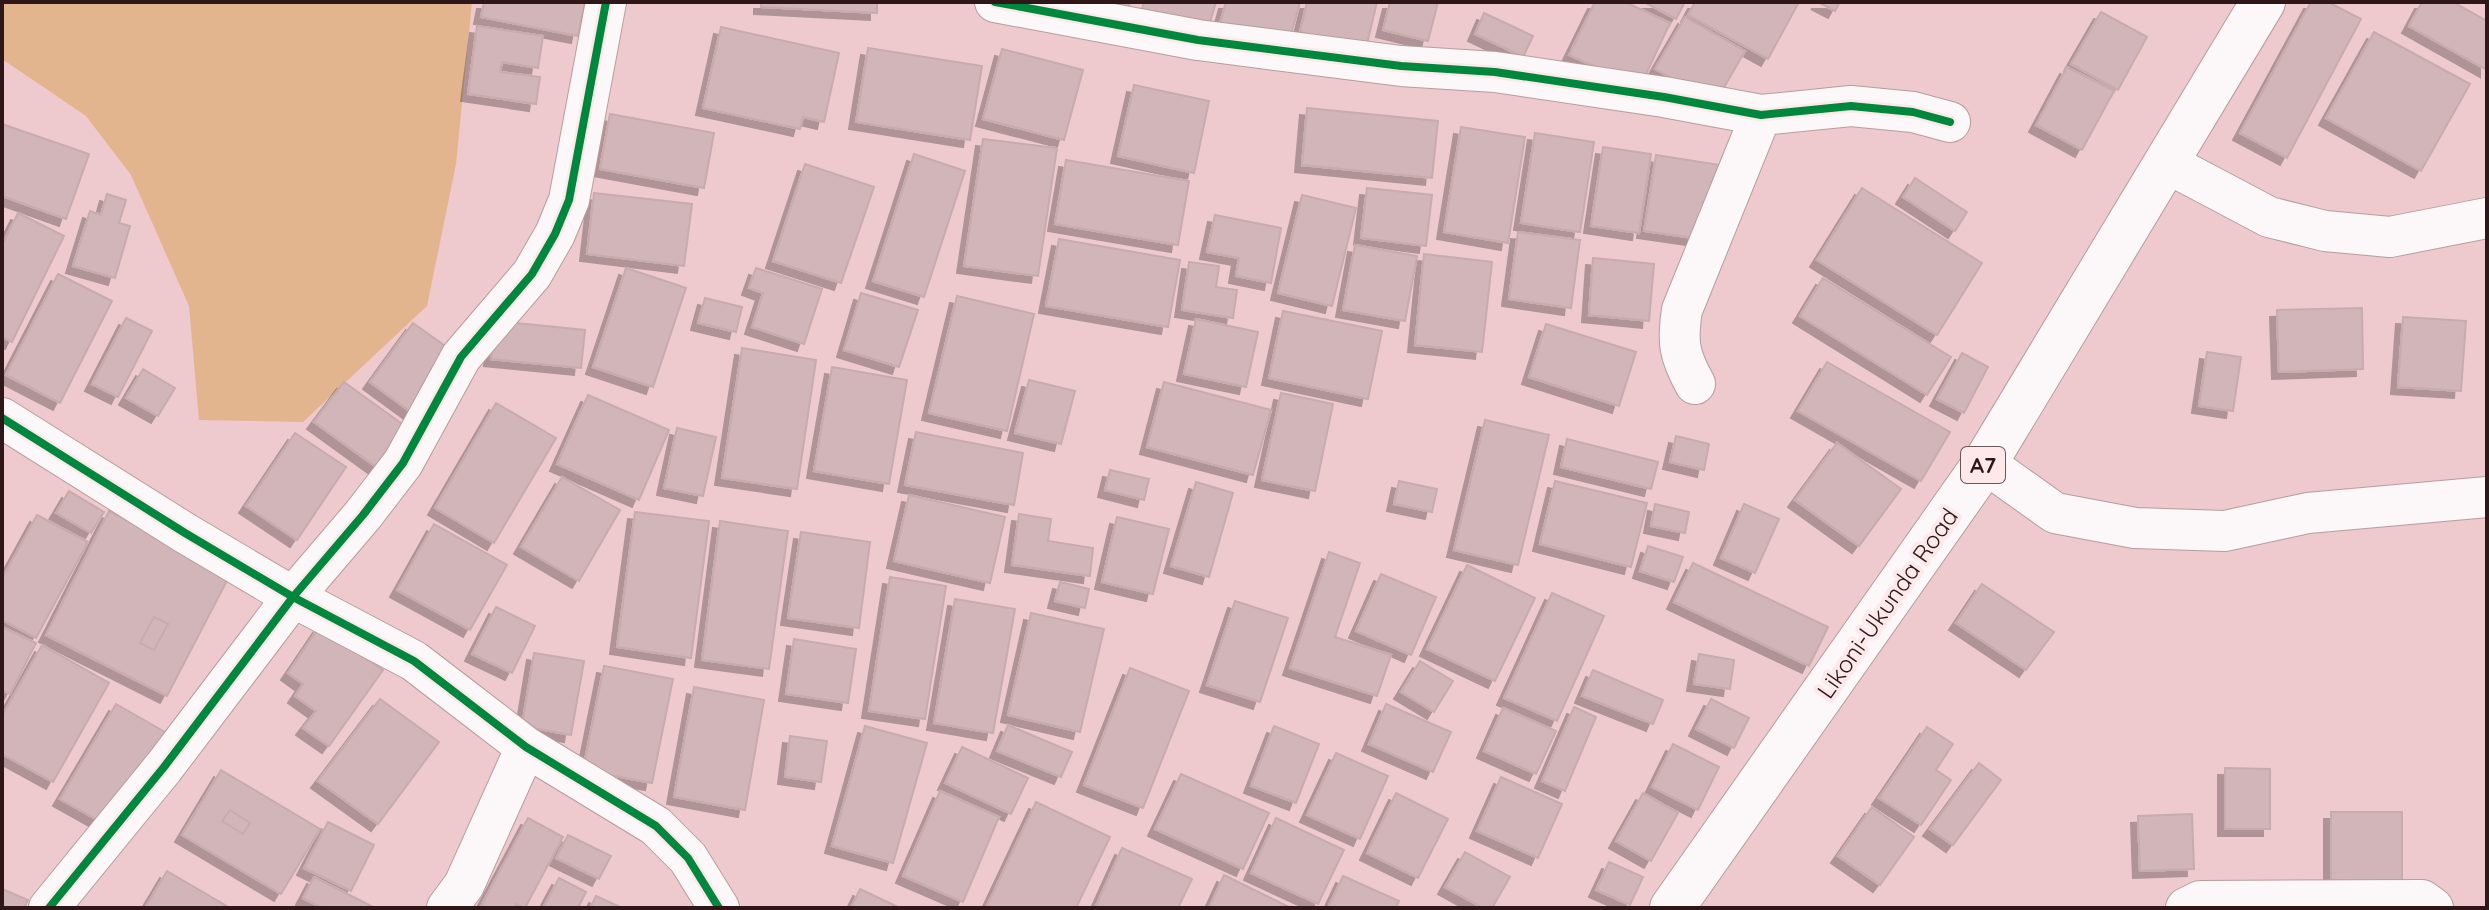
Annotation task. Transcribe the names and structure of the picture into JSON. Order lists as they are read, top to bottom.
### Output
{
  "streets": {
    "highway": ["A7", "Likoni-Ukunda Road"]
  }
}
